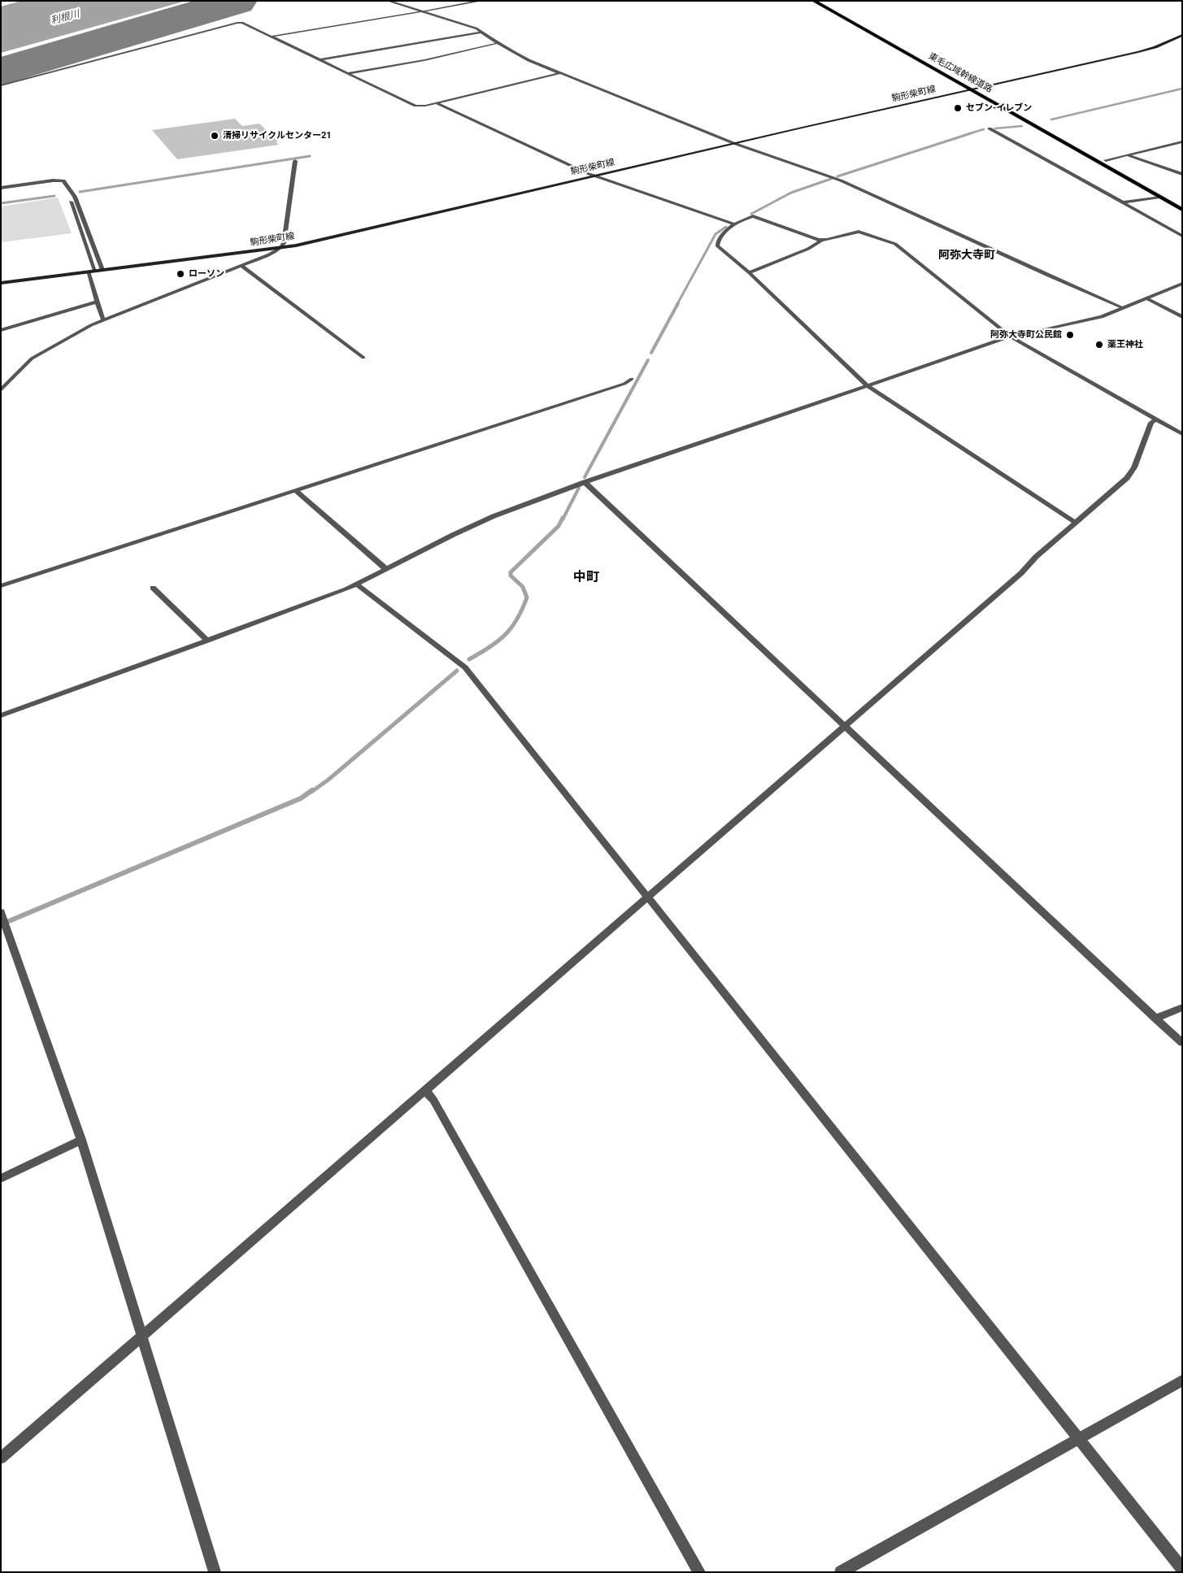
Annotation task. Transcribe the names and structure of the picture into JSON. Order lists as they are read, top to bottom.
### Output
{
  "streets": {
    "highway": ["東毛広域幹線道路"],
    "main road": ["駒形柴町線"]
  },
  "crossings": [
    ["東毛広域幹線道路", "駒形柴町線"]
  ],
  "districts": ["阿弥大寺町", "中町"],
  "water": ["利根川"],
  "places": [
    "セブン-イレブン",
    "清掃リサイクルセンター21",
    "ローソン",
    "阿弥大寺町公民館",
    "薬王神社"
  ]
}
